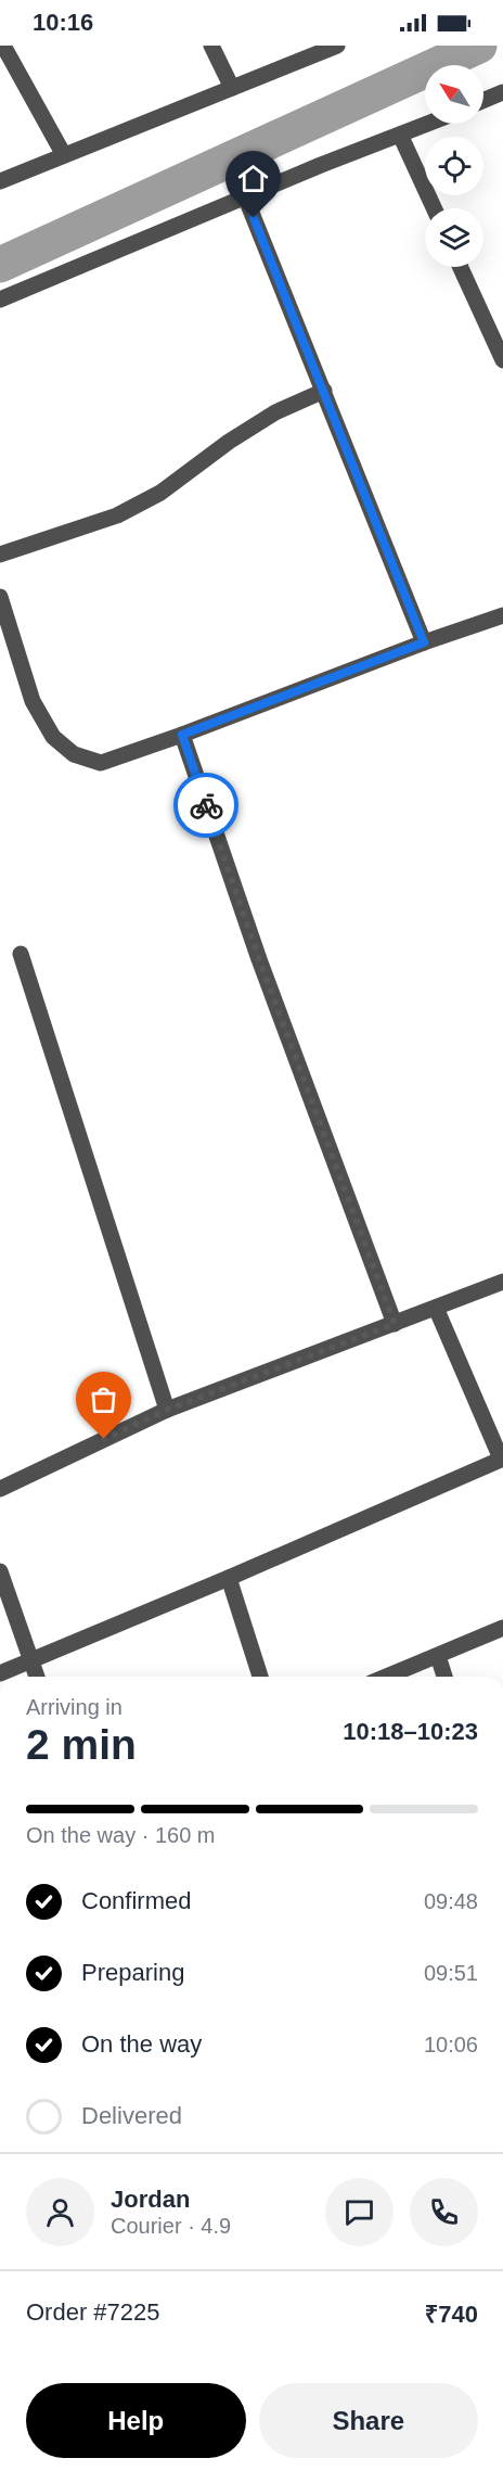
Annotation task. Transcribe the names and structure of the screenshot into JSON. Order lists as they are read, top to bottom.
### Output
{
  "north": "top left",
  "page": {
    "status": "10:16",
    "heading": ["2 min", "Arriving in", "10:18–10:23"],
    "panel": [
      "Jordan",
      "Courier · 4.9",
      "Order #7225",
      "₹740"
    ],
    "bar": "On the way · 160 m",
    "list": [
      ["Confirmed", "09:48"],
      ["Preparing", "09:51"],
      ["On the way", "10:06"],
      "Delivered"
    ],
    "buttons": ["Help", "Share"]
  }
}
